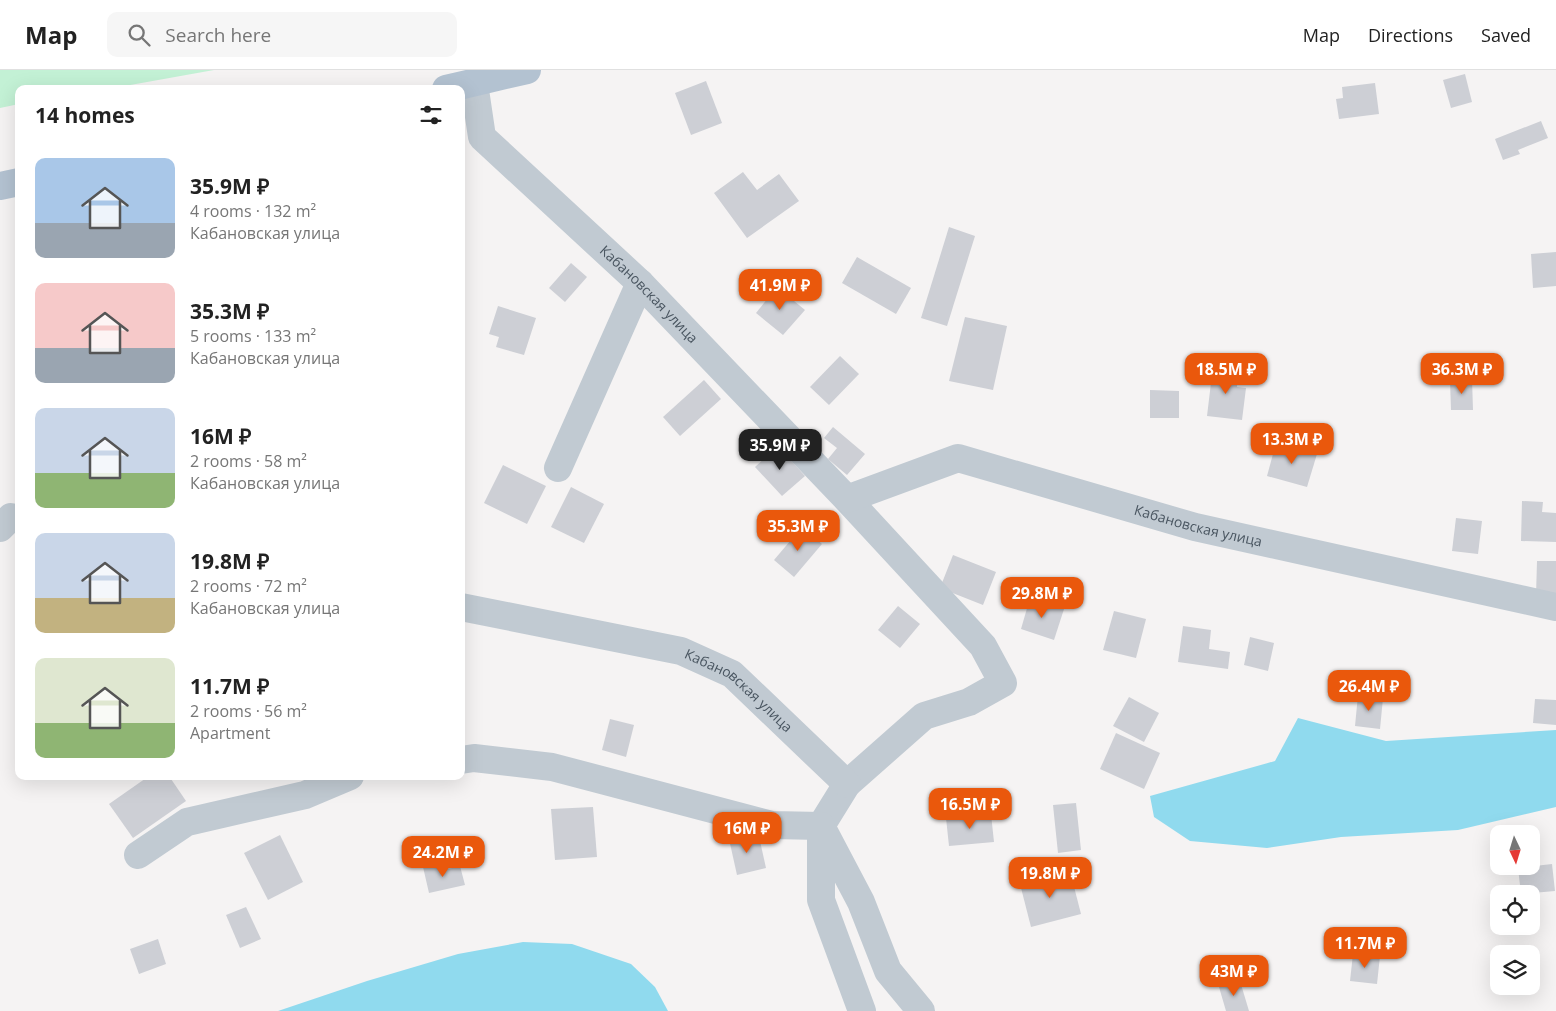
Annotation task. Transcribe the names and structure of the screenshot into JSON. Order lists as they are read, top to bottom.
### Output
{
  "streets": {
    "street": ["Кабановская улица"]
  },
  "north": "bottom",
  "page": {
    "header": "Map",
    "search": "Search here",
    "nav": ["Map", "Directions", "Saved"],
    "heading": "14 homes",
    "list": [
      {
        "name": "35.9M ₽",
        "note": "4 rooms · 132 m² · Кабановская улица"
      },
      {
        "name": "35.3M ₽",
        "note": "5 rooms · 133 m² · Кабановская улица"
      },
      {
        "name": "16M ₽",
        "note": "2 rooms · 58 m² · Кабановская улица"
      },
      {
        "name": "19.8M ₽",
        "note": "2 rooms · 72 m² · Кабановская улица"
      },
      {
        "name": "11.7M ₽",
        "note": "2 rooms · 56 m² · Apartment"
      }
    ],
    "price": [
      "41.9M ₽",
      "18.5M ₽",
      "36.3M ₽",
      "13.3M ₽",
      "35.9M ₽",
      "35.3M ₽",
      "29.8M ₽",
      "26.4M ₽",
      "16.5M ₽",
      "16M ₽",
      "24.2M ₽",
      "19.8M ₽",
      "11.7M ₽",
      "43M ₽"
    ]
  }
}
